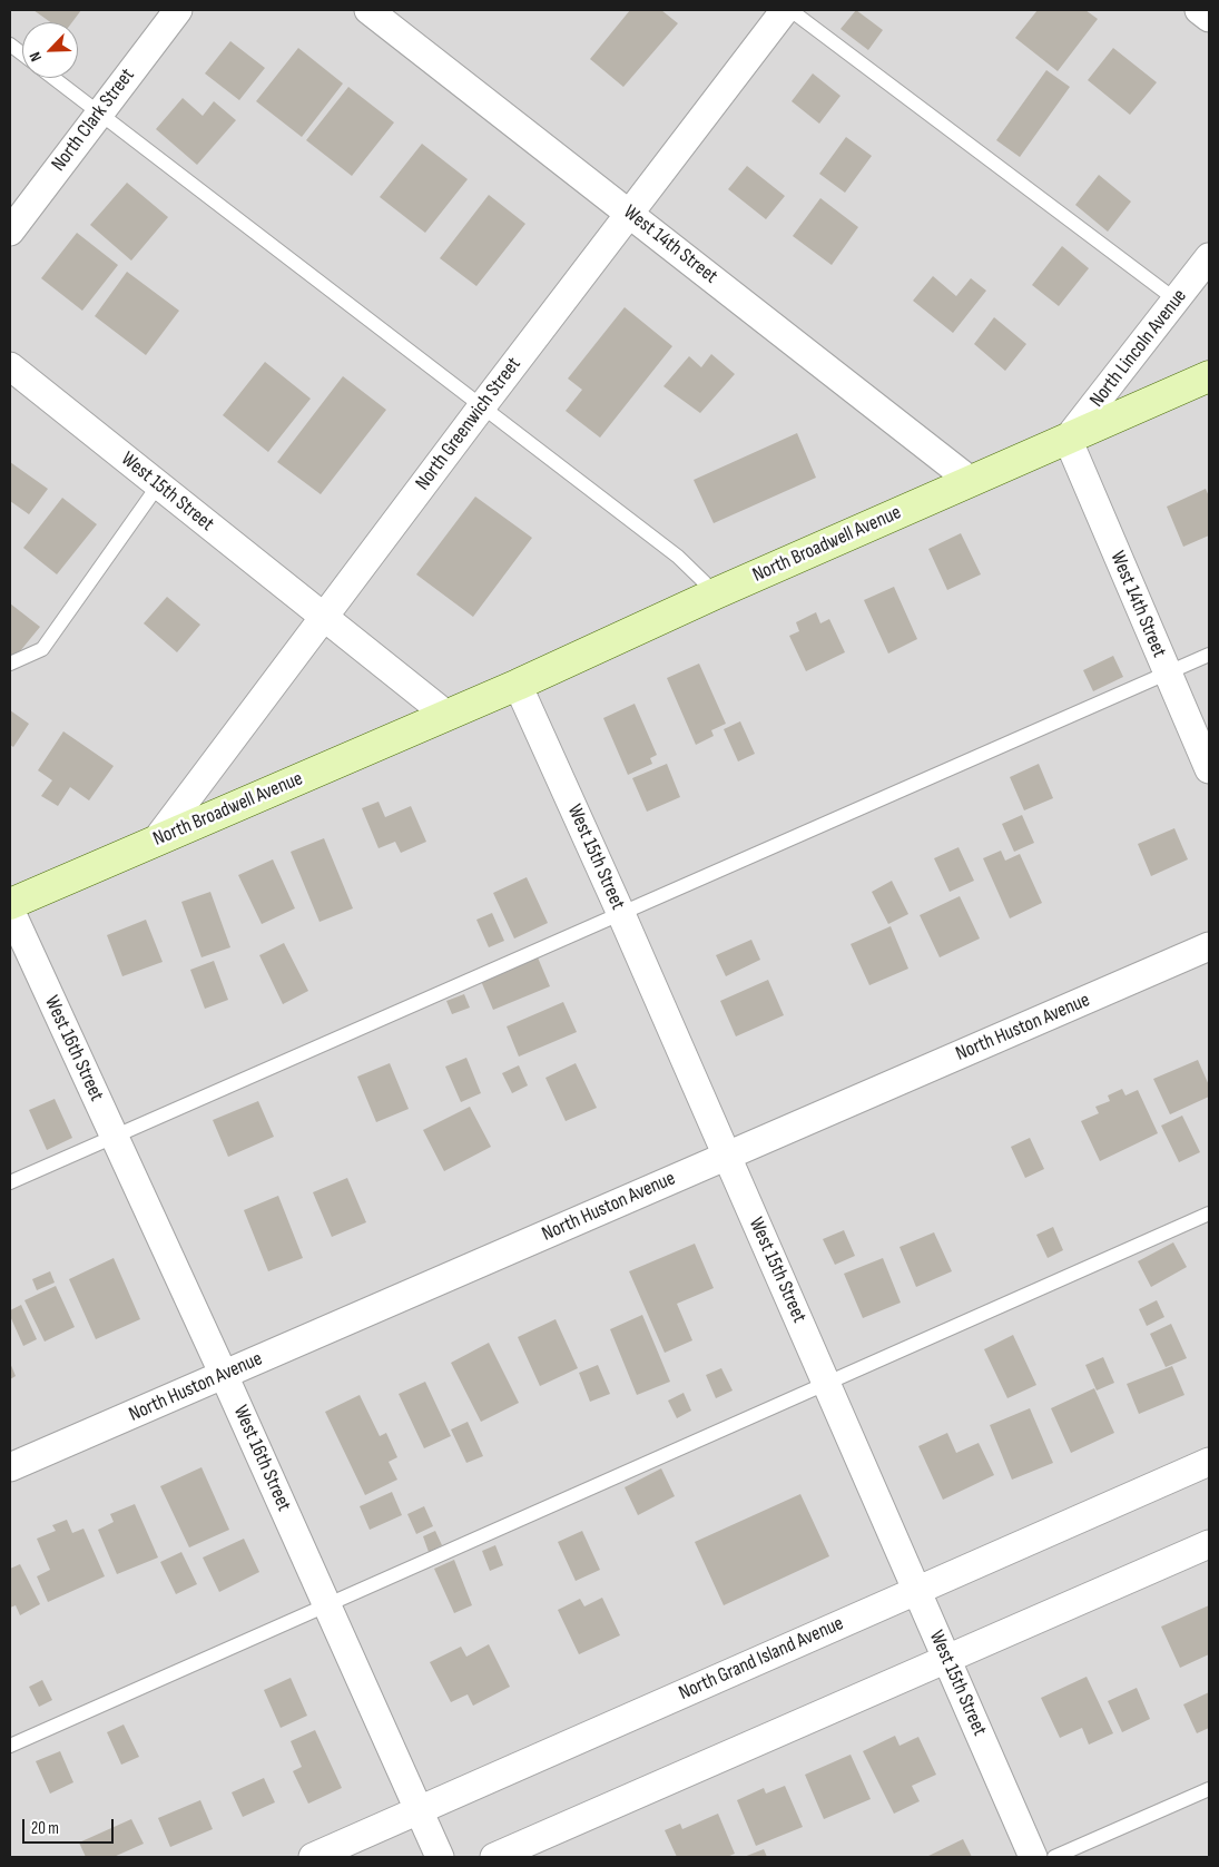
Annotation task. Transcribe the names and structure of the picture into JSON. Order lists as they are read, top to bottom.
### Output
{
  "streets": {
    "main road": ["North Broadwell Avenue"],
    "street": [
      "North Clark Street",
      "West 14th Street",
      "North Lincoln Avenue",
      "North Greenwich Street",
      "West 15th Street",
      "North Huston Avenue",
      "West 16th Street",
      "North Grand Island Avenue"
    ]
  },
  "crossings": [
    ["West 14th Street", "North Lincoln Avenue"],
    ["West 14th Street", "North Greenwich Street"],
    ["West 14th Street", "North Broadwell Avenue"],
    ["North Lincoln Avenue", "North Broadwell Avenue"],
    ["North Greenwich Street", "West 15th Street"],
    ["North Greenwich Street", "North Broadwell Avenue"],
    ["West 15th Street", "North Broadwell Avenue"],
    ["West 15th Street", "North Huston Avenue"],
    ["West 15th Street", "North Grand Island Avenue"],
    ["North Huston Avenue", "West 16th Street"],
    ["West 16th Street", "North Grand Island Avenue"]
  ],
  "scale_bar": "20 m",
  "north": "bottom left"
}
